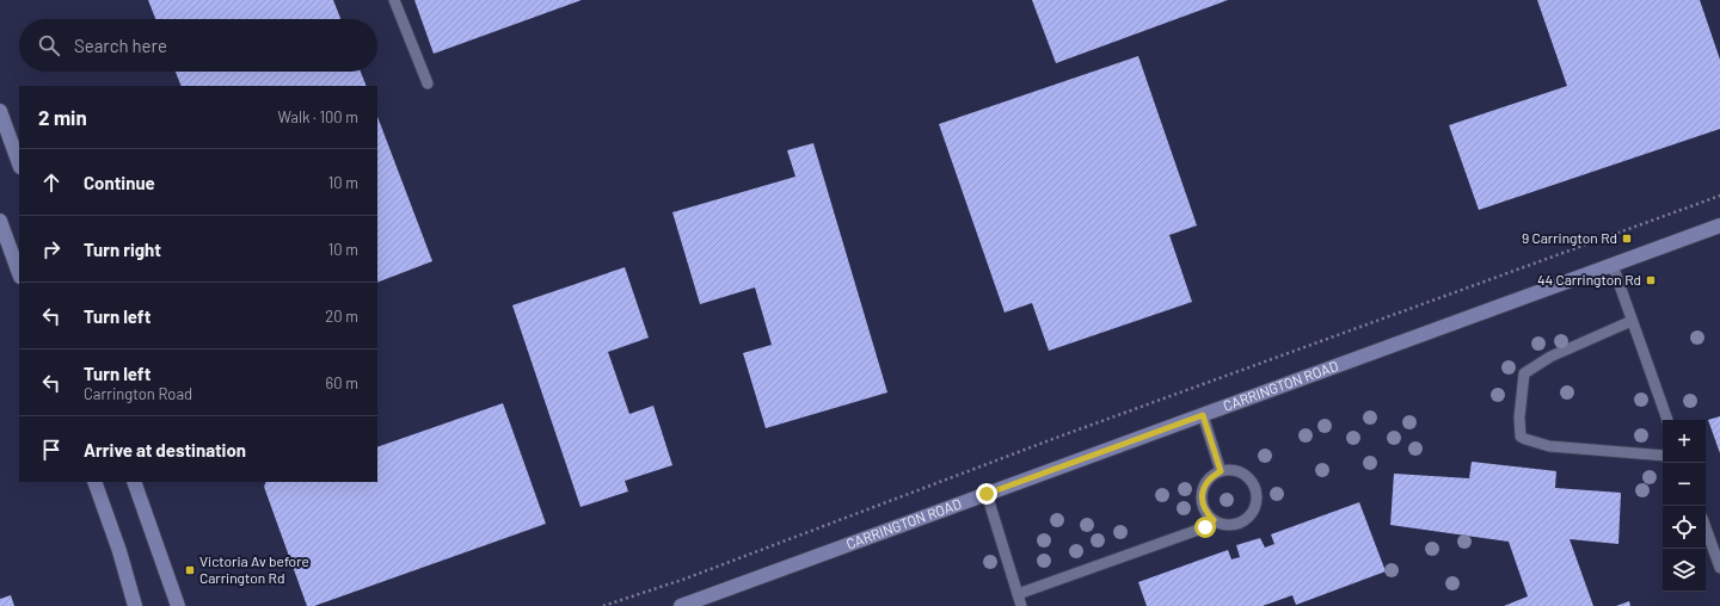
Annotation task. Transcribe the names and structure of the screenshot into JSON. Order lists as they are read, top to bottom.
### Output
{
  "streets": {
    "main road": ["CARRINGTON ROAD"]
  },
  "places": {
    "transit": ["9 Carrington Rd", "44 Carrington Rd", "Victoria Av before Carrington Rd"]
  },
  "page": {
    "search": "Search here",
    "heading": ["2 min", "Walk · 100 m"],
    "list": [
      ["Continue", "10 m"],
      ["Turn right", "10 m"],
      ["Turn left", "20 m"],
      ["Turn left", "Carrington Road", "60 m"],
      "Arrive at destination"
    ],
    "map_buttons": ["+", "−"]
  }
}
